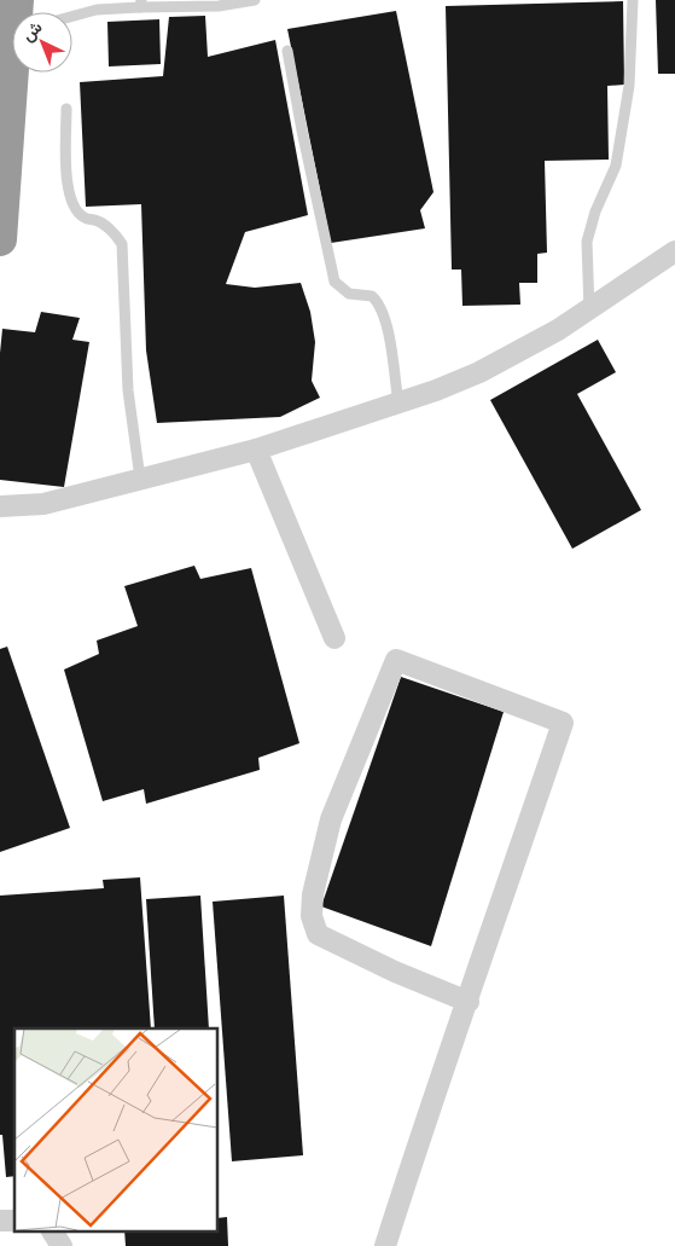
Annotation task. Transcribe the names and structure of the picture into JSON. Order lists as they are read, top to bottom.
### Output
{
  "north": "top left"
}
